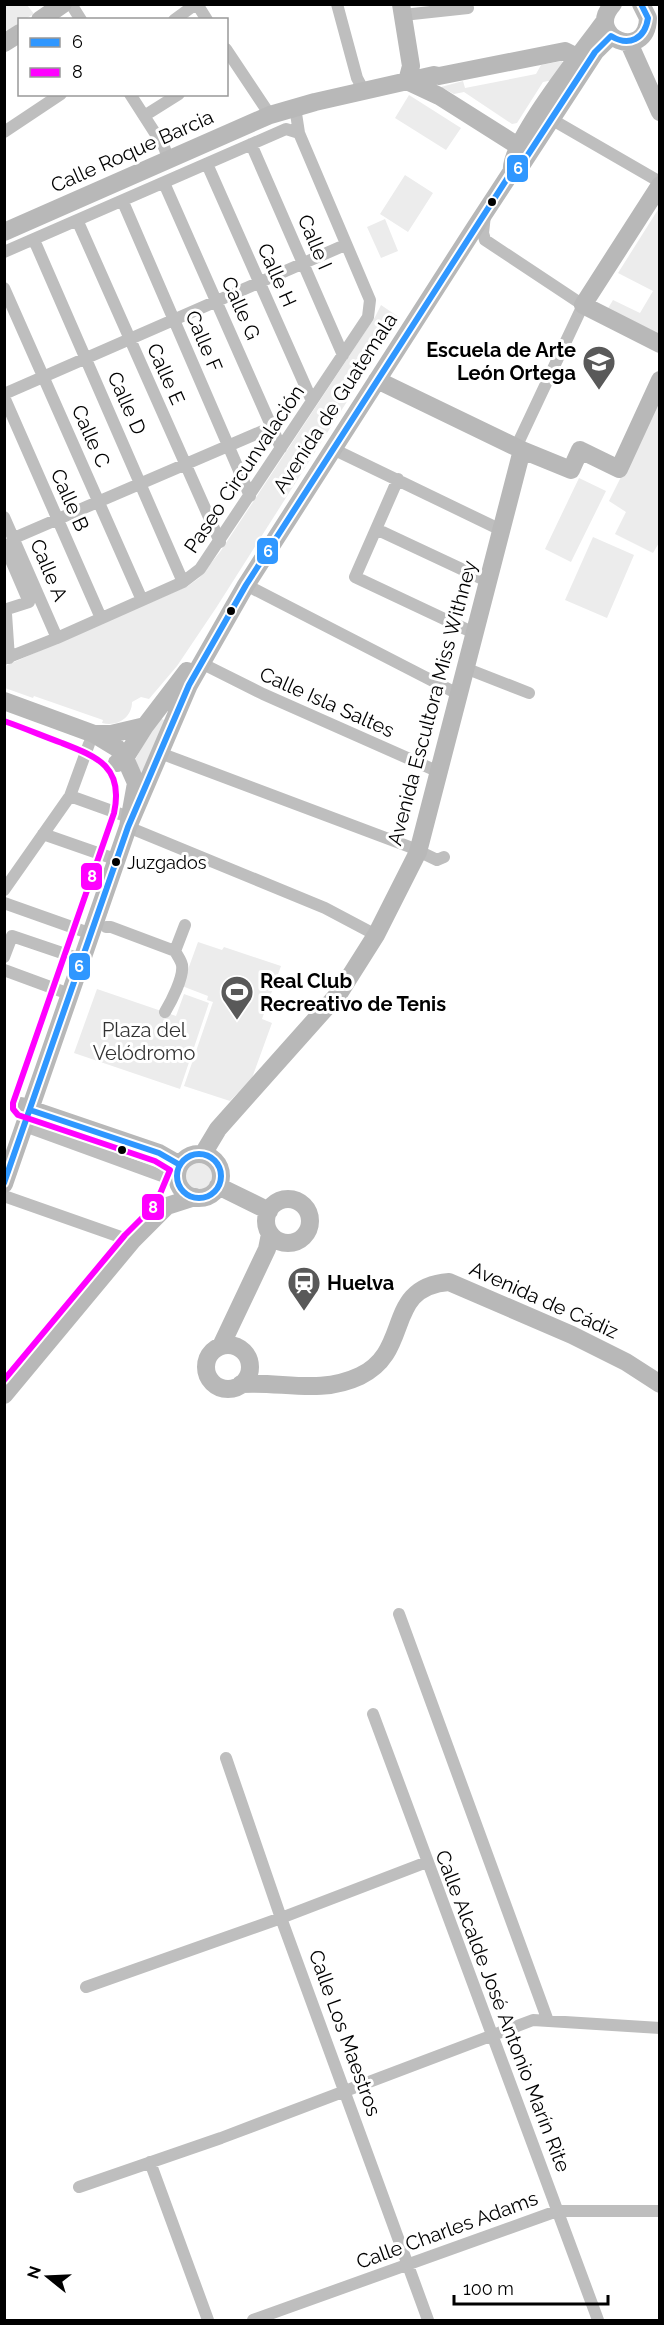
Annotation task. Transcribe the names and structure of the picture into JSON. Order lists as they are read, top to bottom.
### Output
{
  "streets": {
    "street": [
      "Calle Roque Barcia",
      "Calle I",
      "Calle H",
      "Calle G",
      "Calle F",
      "Calle E",
      "Calle D",
      "Avenida de Guatemala",
      "Calle C",
      "Paseo Circunvalación",
      "Calle B",
      "Calle A",
      "Calle Isla Saltes",
      "Avenida Escultora Miss Withney",
      "Avenida de Cádiz",
      "Calle Alcalde José Antonio Marín Rite",
      "Calle Los Maestros",
      "Calle Charles Adams"
    ]
  },
  "crossings": [
    ["Calle Roque Barcia", "Avenida de Guatemala"],
    ["Calle I", "Paseo Circunvalación"],
    ["Calle H", "Paseo Circunvalación"],
    ["Calle G", "Paseo Circunvalación"],
    ["Calle F", "Paseo Circunvalación"],
    ["Calle E", "Paseo Circunvalación"],
    ["Calle D", "Paseo Circunvalación"],
    ["Avenida de Guatemala", "Calle Isla Saltes"],
    ["Calle C", "Paseo Circunvalación"],
    ["Paseo Circunvalación", "Calle B"],
    ["Paseo Circunvalación", "Calle A"],
    ["Calle Isla Saltes", "Avenida Escultora Miss Withney"],
    ["Calle Alcalde José Antonio Marín Rite", "Calle Charles Adams"],
    ["Calle Los Maestros", "Calle Charles Adams"]
  ],
  "parks": ["Plaza del Velódromo"],
  "places": {
    "school or university": ["Escuela de Arte León Ortega"],
    "other": ["Juzgados"],
    "sports": ["Real Club Recreativo de Tenis"],
    "station": ["Huelva"]
  },
  "lines": ["transit line 6", "transit line 8"],
  "legend": ["6", "8"],
  "scale_bar": "100 m",
  "north": "left"
}
